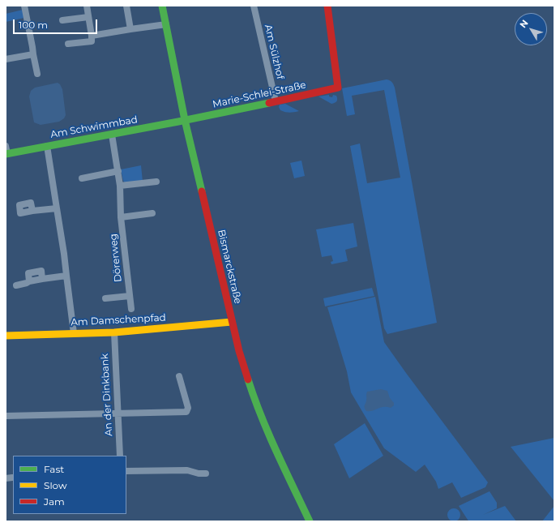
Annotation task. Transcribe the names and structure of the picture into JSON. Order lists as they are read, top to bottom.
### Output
{
  "streets": {
    "street": [
      "Am Sülzhof",
      "Marie-Schlei-Straße",
      "Am Schwimmbad",
      "Dörerweg",
      "Bismarckstraße",
      "Am Damschenpfad",
      "An der Dinkbank"
    ]
  },
  "crossings": [
    ["Am Sülzhof", "Marie-Schlei-Straße"],
    ["Marie-Schlei-Straße", "Am Schwimmbad"],
    ["Marie-Schlei-Straße", "Bismarckstraße"],
    ["Am Schwimmbad", "Dörerweg"],
    ["Am Schwimmbad", "Bismarckstraße"],
    ["Bismarckstraße", "Am Damschenpfad"],
    ["Am Damschenpfad", "An der Dinkbank"]
  ],
  "legend": ["Fast", "Slow", "Jam"],
  "scale_bar": "100 m",
  "north": "top left"
}
